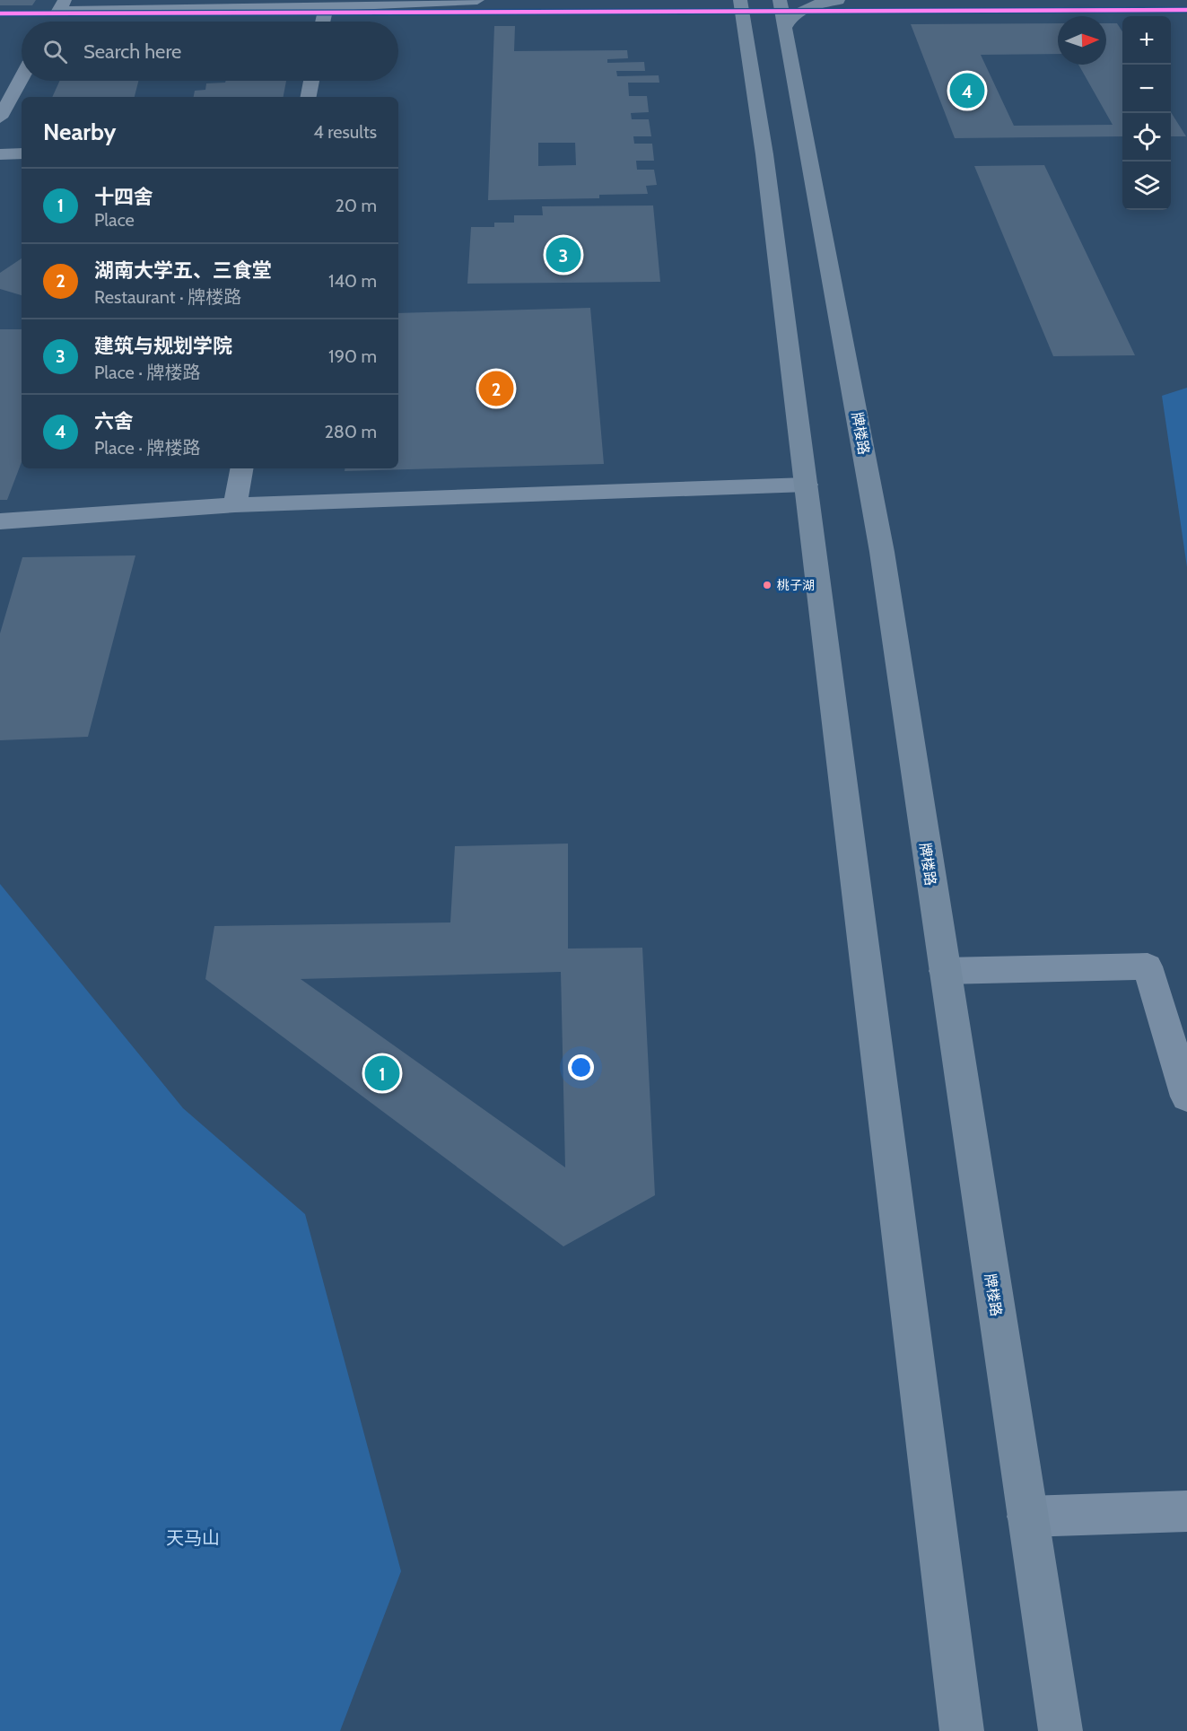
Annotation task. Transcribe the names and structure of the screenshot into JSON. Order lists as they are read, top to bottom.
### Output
{
  "streets": {
    "main road": ["牌楼路"]
  },
  "parks": ["天马山"],
  "places": ["桃子湖"],
  "lines": ["metro line 4"],
  "north": "right",
  "page": {
    "map_buttons": ["+", "−"],
    "search": "Search here",
    "pins": [
      "4",
      "3",
      "2",
      "1"
    ],
    "heading": ["Nearby", "4 results"],
    "list": [
      {
        "mark": "1",
        "name": "十四舍",
        "note": "Place",
        "value": "20 m"
      },
      {
        "mark": "2",
        "name": "湖南大学五、三食堂",
        "note": "Restaurant · 牌楼路",
        "value": "140 m"
      },
      {
        "mark": "3",
        "name": "建筑与规划学院",
        "note": "Place · 牌楼路",
        "value": "190 m"
      },
      {
        "mark": "4",
        "name": "六舍",
        "note": "Place · 牌楼路",
        "value": "280 m"
      }
    ]
  }
}
